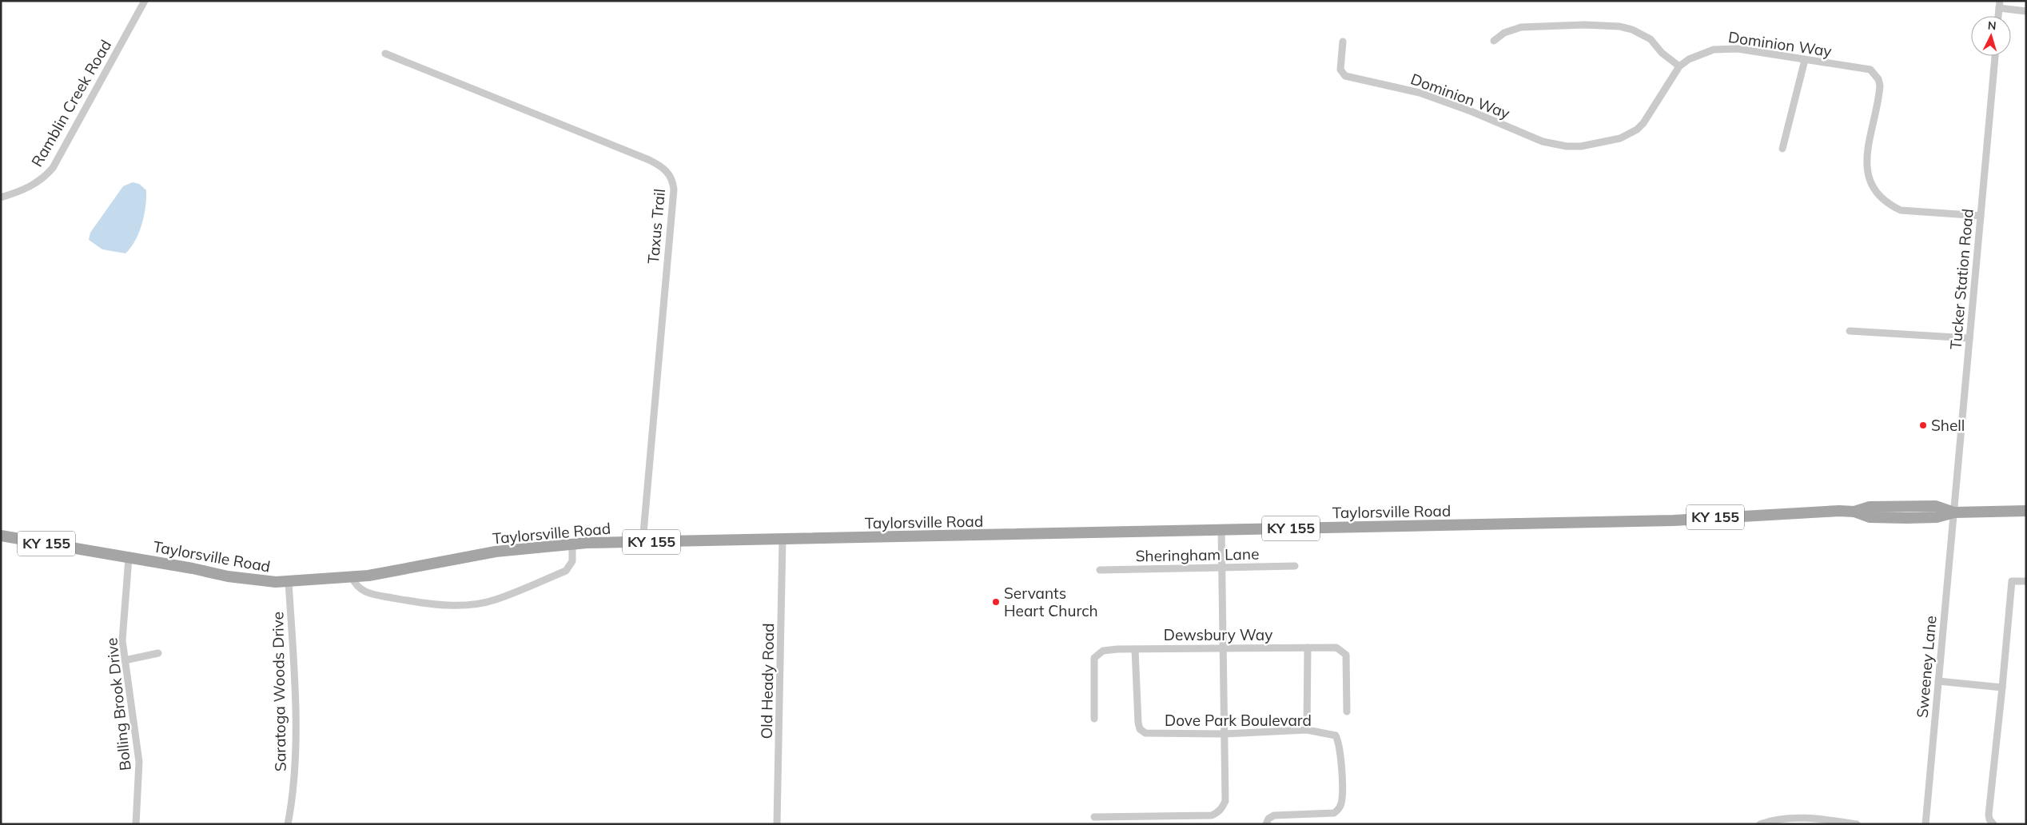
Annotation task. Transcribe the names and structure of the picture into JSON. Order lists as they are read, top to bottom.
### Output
{
  "streets": {
    "main road": ["Taylorsville Road", "KY 155"],
    "street": [
      "Dominion Way",
      "Ramblin Creek Road",
      "Taxus Trail",
      "Tucker Station Road",
      "Sheringham Lane",
      "Dewsbury Way",
      "Sweeney Lane",
      "Old Heady Road",
      "Saratoga Woods Drive",
      "Bolling Brook Drive",
      "Dove Park Boulevard"
    ]
  },
  "crossings": [
    ["Dominion Way", "Tucker Station Road"],
    ["Taxus Trail", "Taylorsville Road"],
    ["Tucker Station Road", "Taylorsville Road"],
    ["Tucker Station Road", "Sweeney Lane"],
    ["Taylorsville Road", "Sweeney Lane"],
    ["Taylorsville Road", "Old Heady Road"],
    ["Taylorsville Road", "Saratoga Woods Drive"],
    ["Taylorsville Road", "Bolling Brook Drive"],
    ["Dewsbury Way", "Dove Park Boulevard"]
  ],
  "places": ["Shell", "Servants Heart Church"],
  "north": "top"
}
